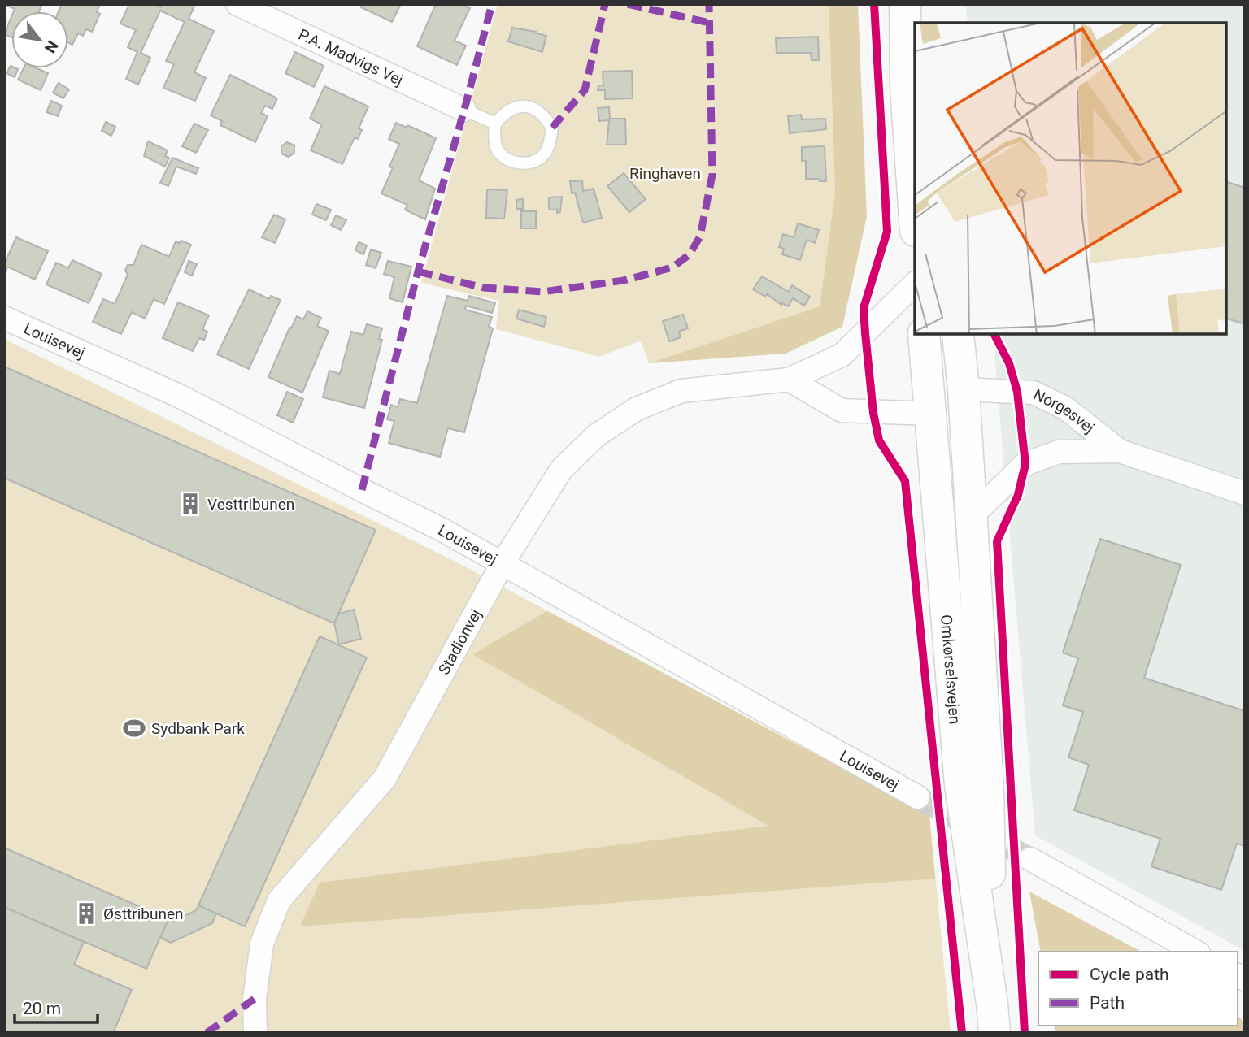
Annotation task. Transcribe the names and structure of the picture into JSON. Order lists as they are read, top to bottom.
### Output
{
  "streets": {
    "main road": ["Omkørselsvejen"],
    "street": [
      "P.A. Madvigs Vej",
      "Louisevej",
      "Norgesvej",
      "Stadionvej"
    ]
  },
  "crossings": [
    ["Louisevej", "Stadionvej"],
    ["Norgesvej", "Omkørselsvejen"]
  ],
  "parks": ["Ringhaven"],
  "places": {
    "building": ["Vesttribunen", "Østtribunen"],
    "sports": ["Sydbank Park"]
  },
  "legend": ["Cycle path", "Path"],
  "scale_bar": "20 m",
  "north": "bottom right"
}
